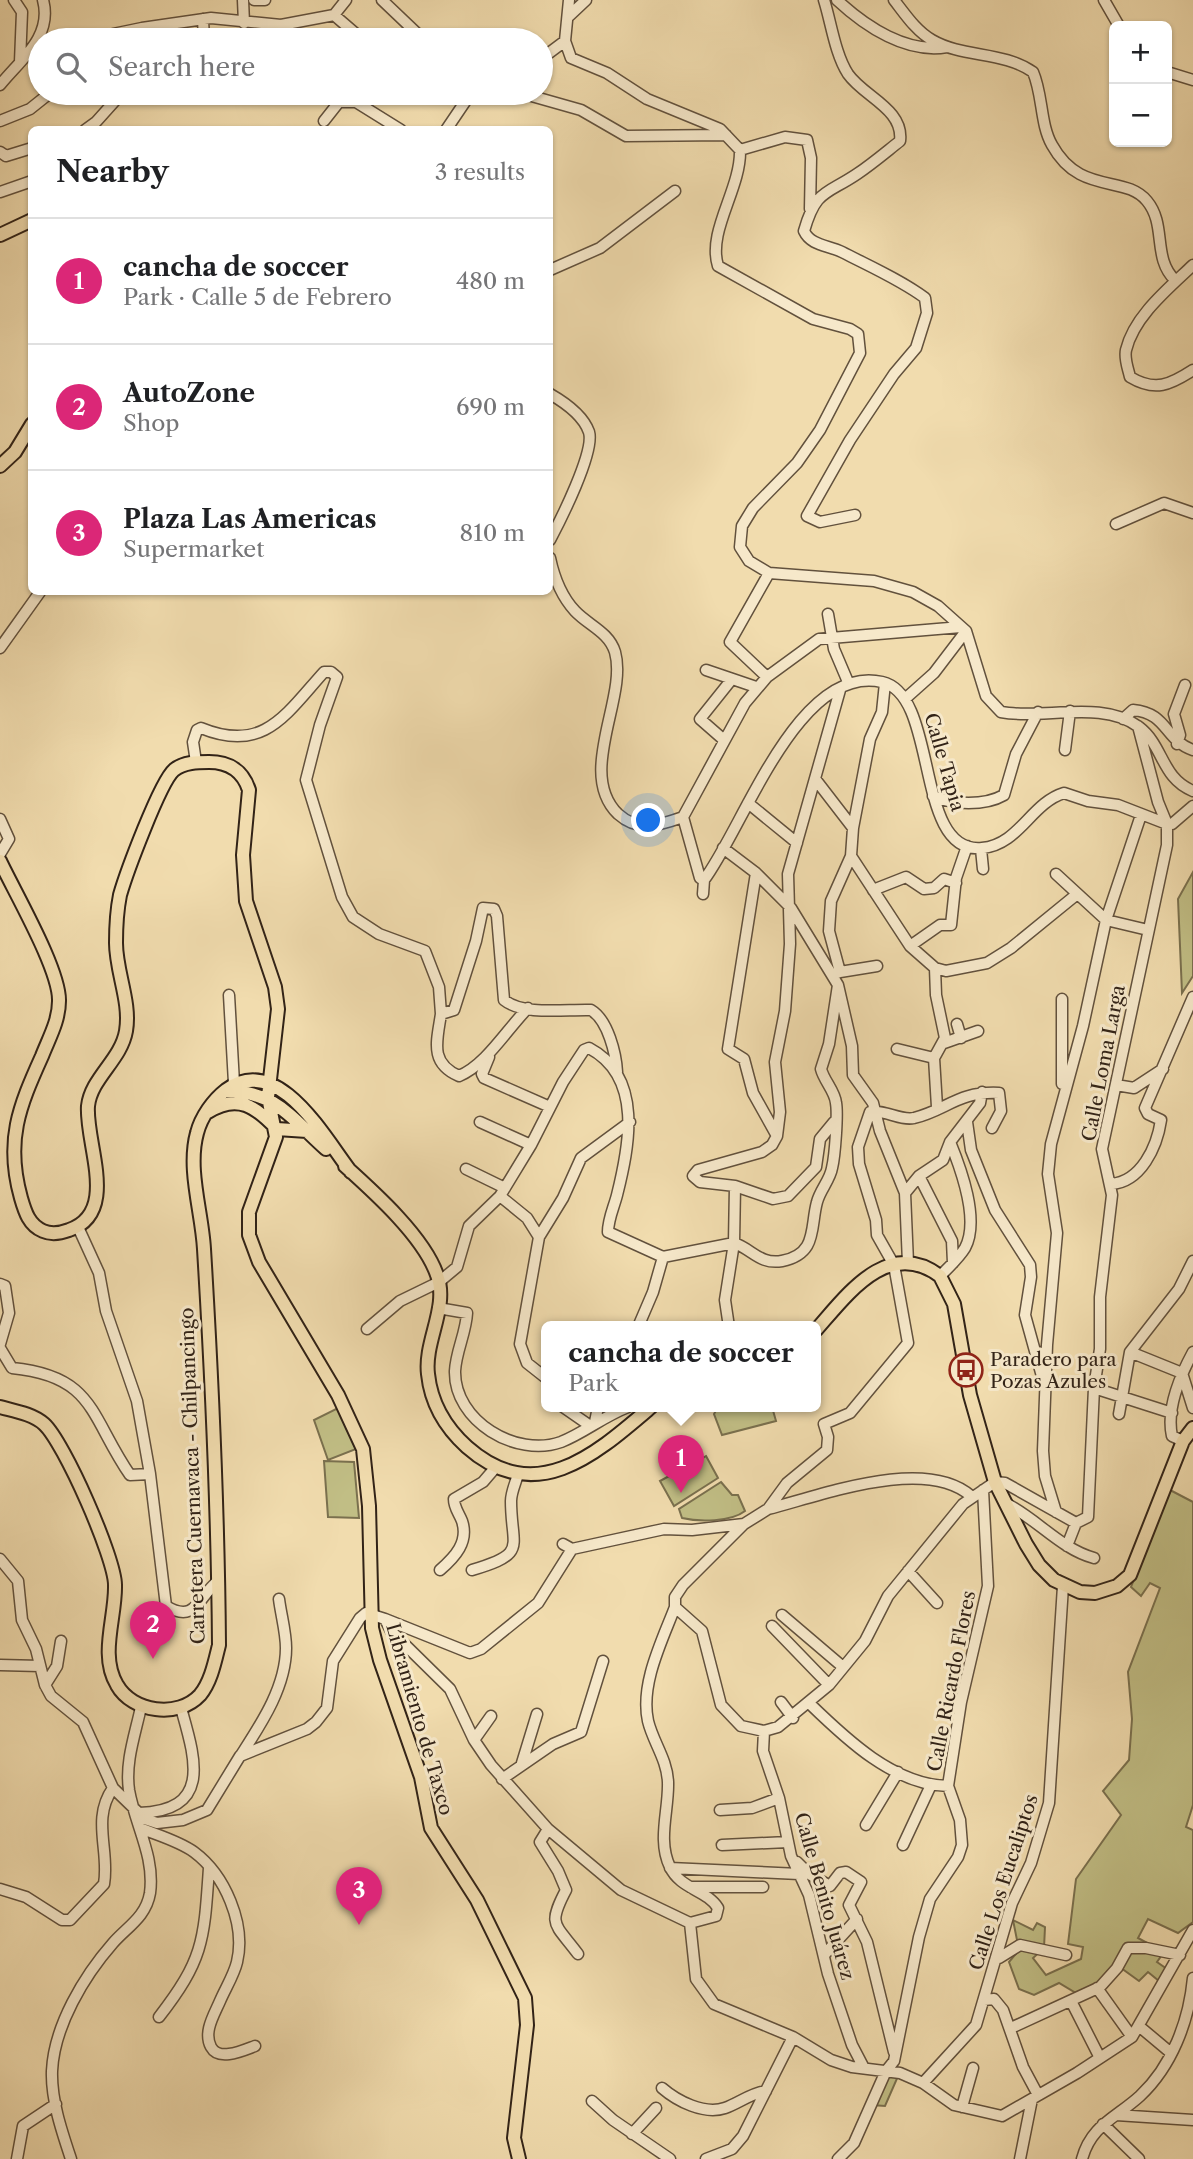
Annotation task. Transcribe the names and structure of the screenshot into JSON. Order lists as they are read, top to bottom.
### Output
{
  "streets": {
    "main road": ["Carretera Cuernavaca - Chilpancingo", "Libramiento de Taxco"],
    "street": [
      "Calle Tapia",
      "Calle Loma Larga",
      "Calle Ricardo Flores",
      "Calle Los Eucaliptos",
      "Calle Benito Juárez"
    ]
  },
  "places": {
    "bus stop": ["Paradero para Pozas Azules"]
  },
  "page": {
    "map_buttons": ["+", "−"],
    "search": "Search here",
    "heading": ["Nearby", "3 results"],
    "list": [
      {
        "mark": "1",
        "name": "cancha de soccer",
        "note": "Park · Calle 5 de Febrero",
        "value": "480 m"
      },
      {
        "mark": "2",
        "name": "AutoZone",
        "note": "Shop",
        "value": "690 m"
      },
      {
        "mark": "3",
        "name": "Plaza Las Americas",
        "note": "Supermarket",
        "value": "810 m"
      }
    ],
    "popup": ["cancha de soccer", "Park"],
    "pins": ["1", "2", "3"]
  }
}
